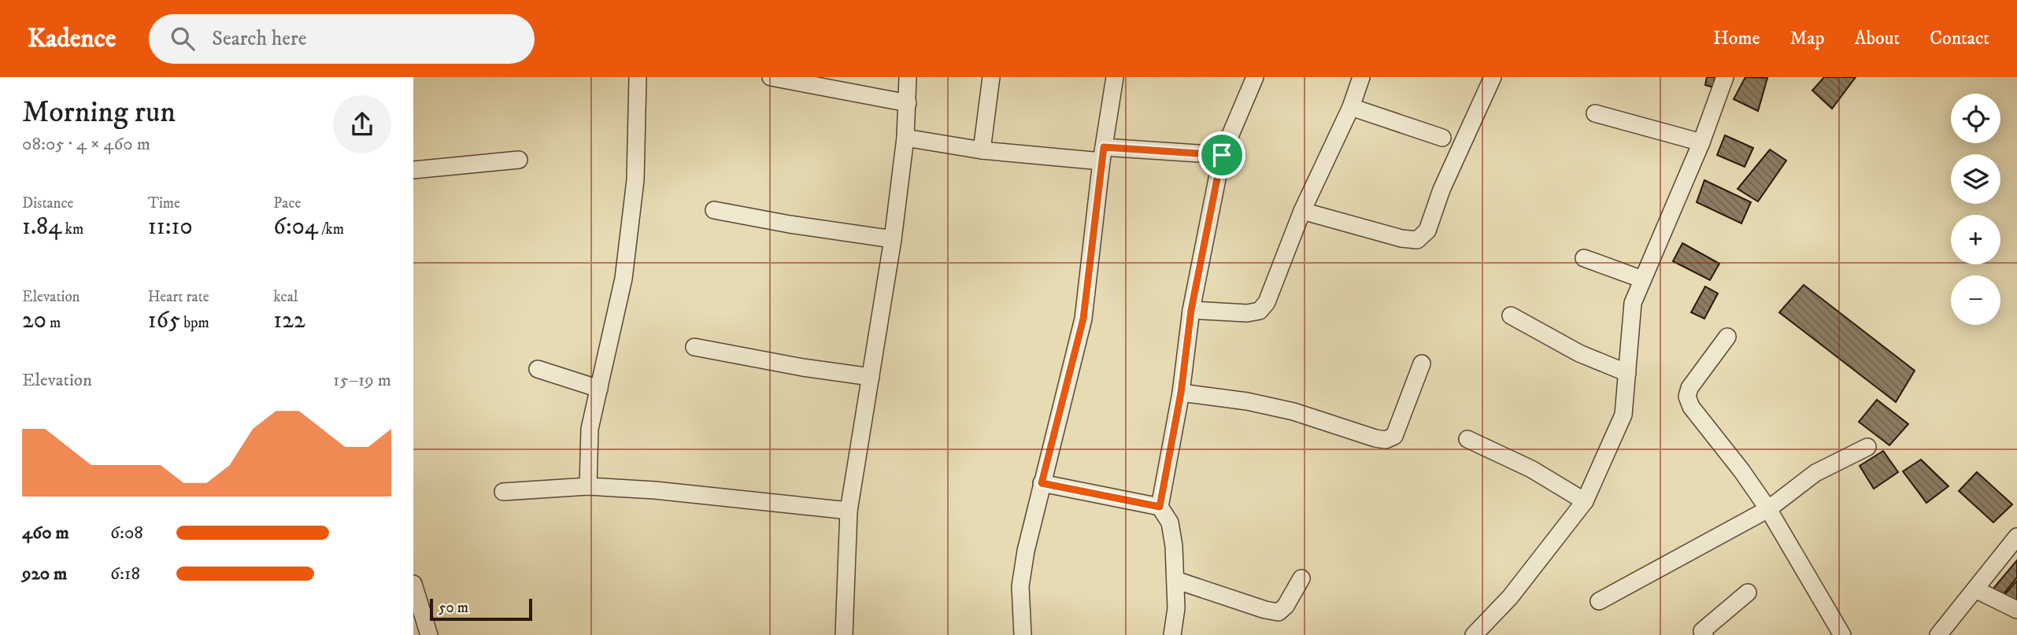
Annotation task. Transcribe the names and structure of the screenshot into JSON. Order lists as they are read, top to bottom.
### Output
{
  "scale_bar": "50 m",
  "page": {
    "header": "Kadence",
    "search": "Search here",
    "nav": [
      "Home",
      "Map",
      "About",
      "Contact"
    ],
    "heading": ["Morning run", "08:05 · 4 × 460 m"],
    "map_buttons": ["+", "−"],
    "stats": [
      ["Distance", "1.84 km"],
      ["Time", "11:10"],
      ["Pace", "6:04 /km"],
      ["Elevation", "20 m"],
      ["Heart rate", "165 bpm"],
      ["kcal", "122"]
    ],
    "chart": ["Elevation", "15–19 m"],
    "list": [
      {
        "name": "460 m",
        "note": "6:08"
      },
      {
        "name": "920 m",
        "note": "6:18"
      }
    ],
    "scale": "50 m"
  }
}
